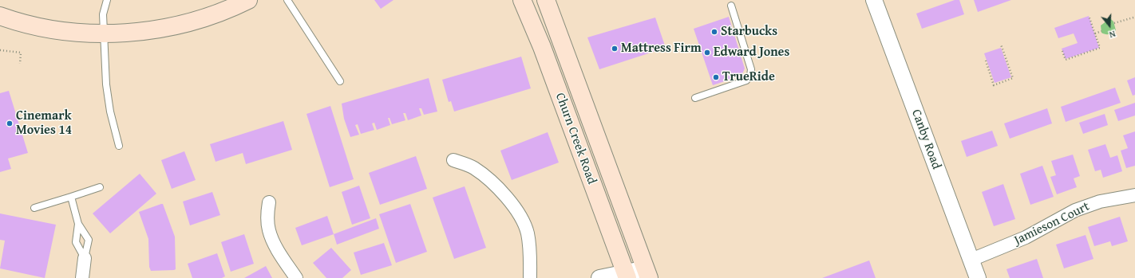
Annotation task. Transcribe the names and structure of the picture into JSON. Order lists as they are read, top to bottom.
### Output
{
  "streets": {
    "main road": ["Churn Creek Road"],
    "street": ["Canby Road", "Jamieson Court"]
  },
  "crossings": [
    ["Canby Road", "Jamieson Court"]
  ],
  "places": [
    "Starbucks",
    "Mattress Firm",
    "Edward Jones",
    "TrueRide",
    "Cinemark Movies 14"
  ],
  "north": "bottom"
}
